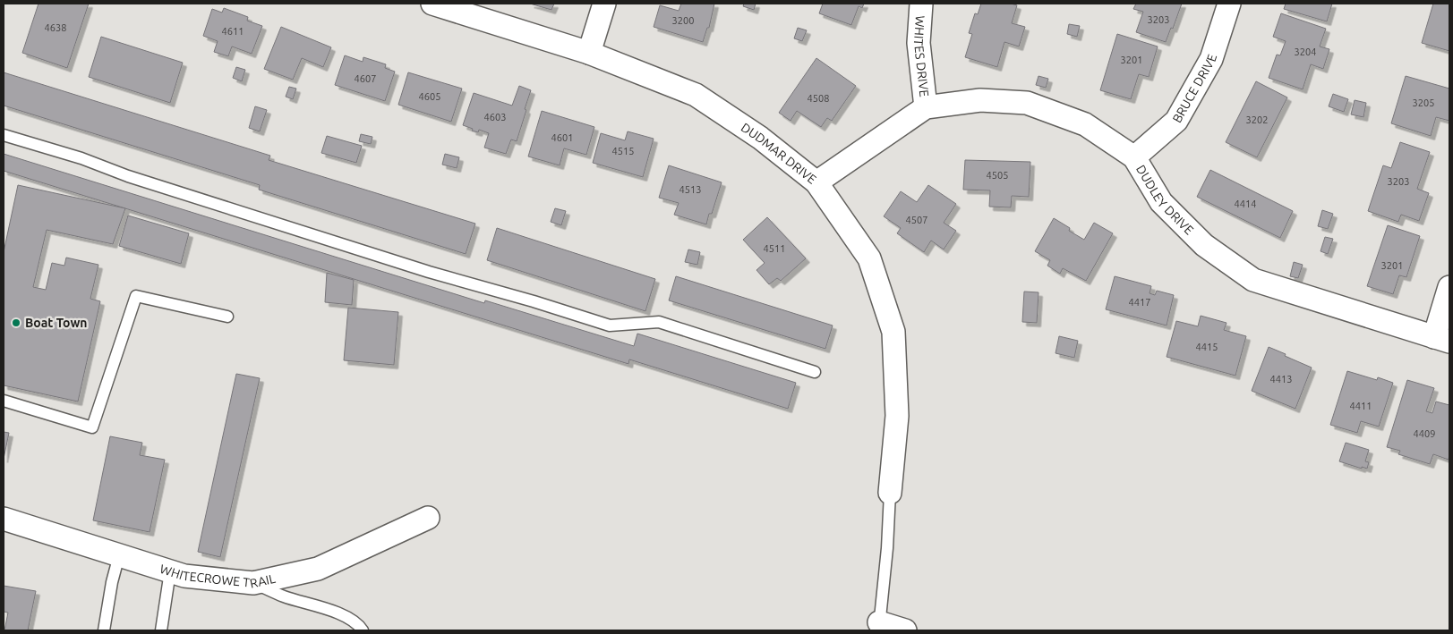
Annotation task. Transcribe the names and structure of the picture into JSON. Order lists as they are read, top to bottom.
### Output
{
  "streets": {
    "street": [
      "WHITES DRIVE",
      "BRUCE DRIVE",
      "DUDMAR DRIVE",
      "DUDLEY DRIVE",
      "WHITECROWE TRAIL"
    ]
  },
  "crossings": [
    ["WHITES DRIVE", "DUDLEY DRIVE"],
    ["BRUCE DRIVE", "DUDLEY DRIVE"],
    ["DUDMAR DRIVE", "DUDLEY DRIVE"]
  ],
  "places": ["Boat Town"],
  "house_numbers": [
    "3203",
    "3200",
    "4638",
    "4611",
    "3204",
    "3201",
    "4607",
    "4605",
    "4508",
    "3205",
    "4603",
    "3202",
    "4601",
    "4515",
    "4505",
    "3203",
    "4513",
    "4414",
    "4507",
    "4511",
    "3201",
    "4417",
    "4415",
    "4413",
    "4411",
    "4409"
  ]
}
